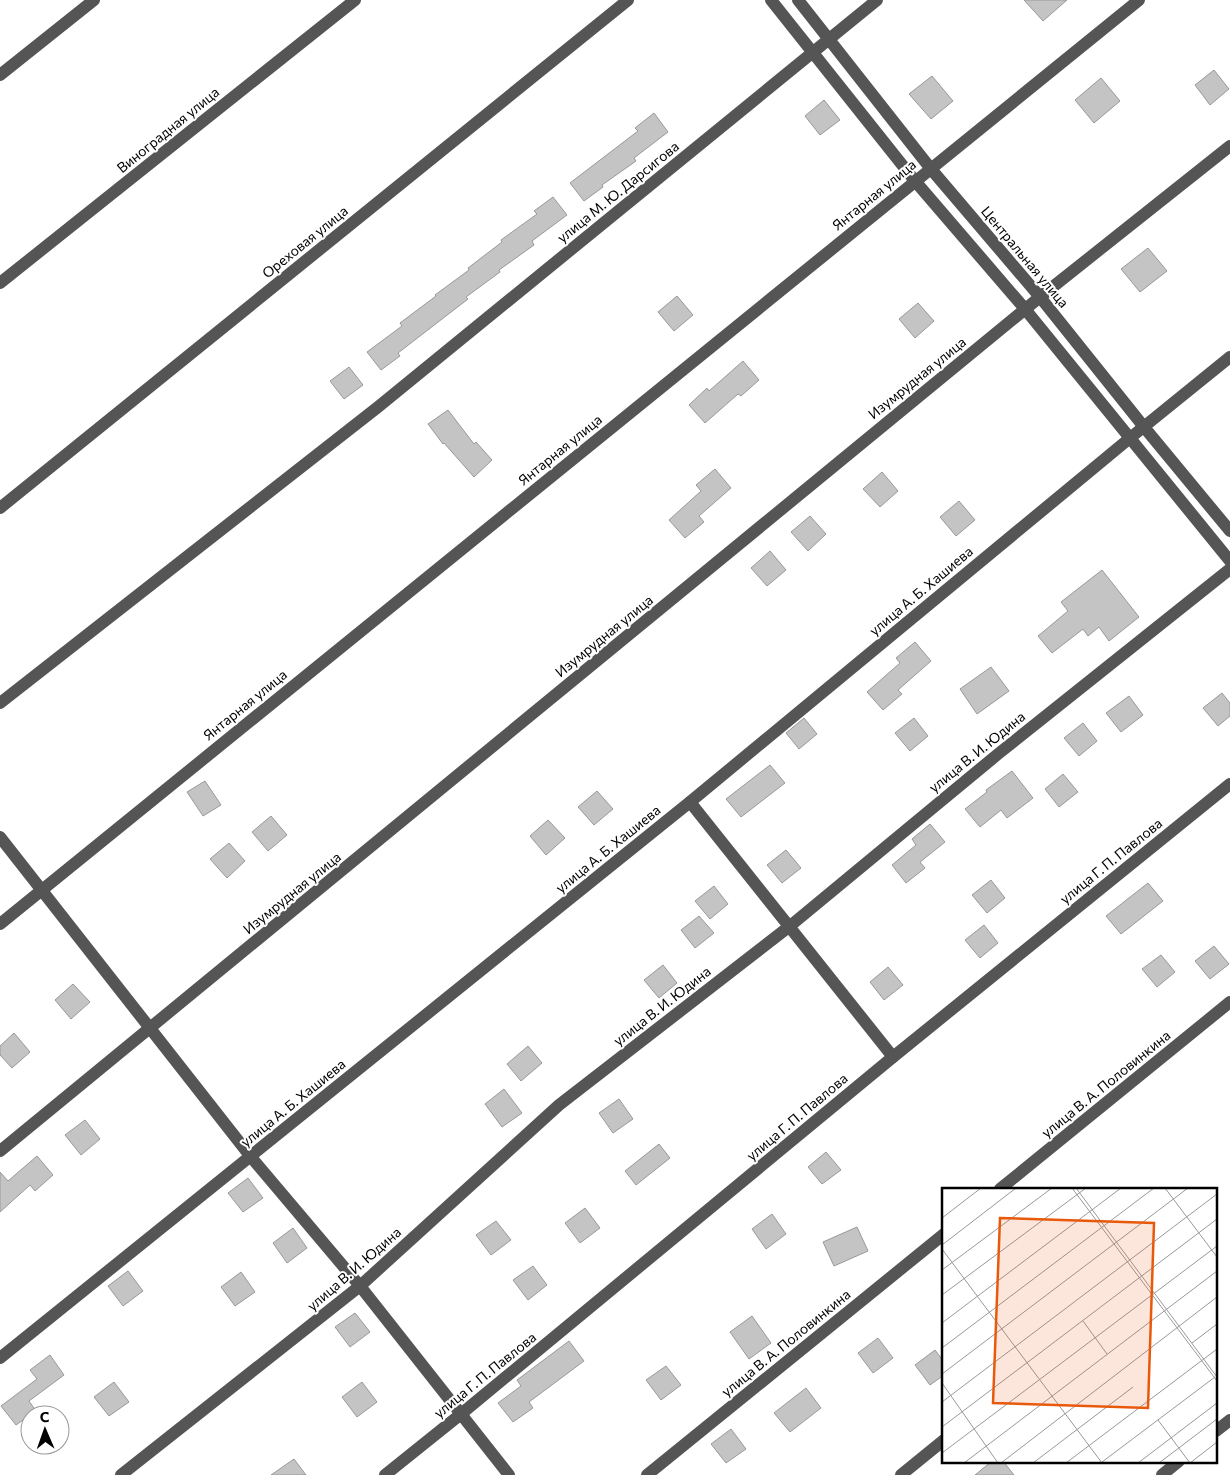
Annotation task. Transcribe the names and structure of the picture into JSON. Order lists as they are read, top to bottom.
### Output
{
  "streets": {
    "street": [
      "Виноградная улица",
      "улица М. Ю. Дарсигова",
      "Янтарная улица",
      "Ореховая улица",
      "Центральная улица",
      "Изумрудная улица",
      "улица А. Б. Хашиева",
      "улица В. И. Юдина",
      "улица Г. П. Павлова",
      "улица В. А. Половинкина"
    ]
  },
  "crossings": [
    ["улица М. Ю. Дарсигова", "Центральная улица"],
    ["Янтарная улица", "Центральная улица"],
    ["Центральная улица", "Изумрудная улица"],
    ["Центральная улица", "улица А. Б. Хашиева"]
  ],
  "north": "top"
}
